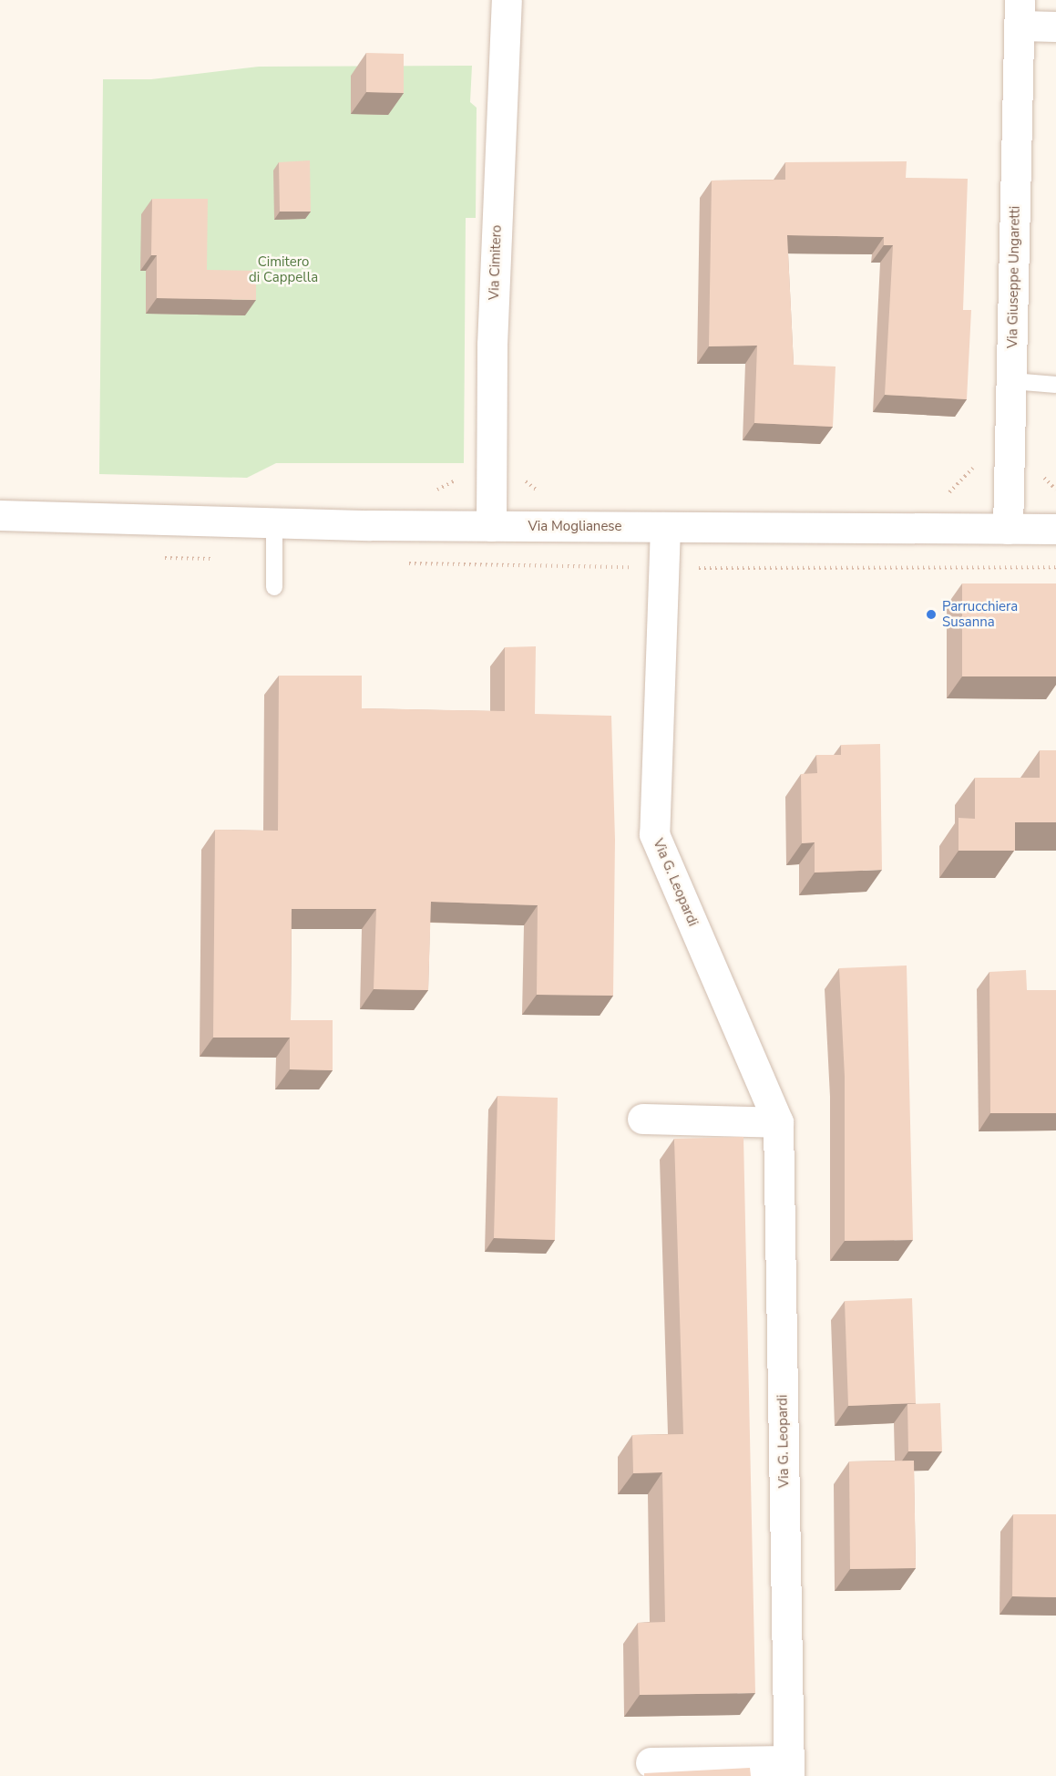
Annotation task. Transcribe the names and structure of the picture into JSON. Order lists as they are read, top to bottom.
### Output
{
  "streets": {
    "street": [
      "Via Cimitero",
      "Via Giuseppe Ungaretti",
      "Via Moglianese",
      "Via G. Leopardi"
    ]
  },
  "crossings": [
    ["Via Cimitero", "Via Moglianese"],
    ["Via Giuseppe Ungaretti", "Via Moglianese"],
    ["Via Moglianese", "Via G. Leopardi"]
  ],
  "parks": ["Cimitero di Cappella"],
  "places": ["Parrucchiera Susanna"]
}
